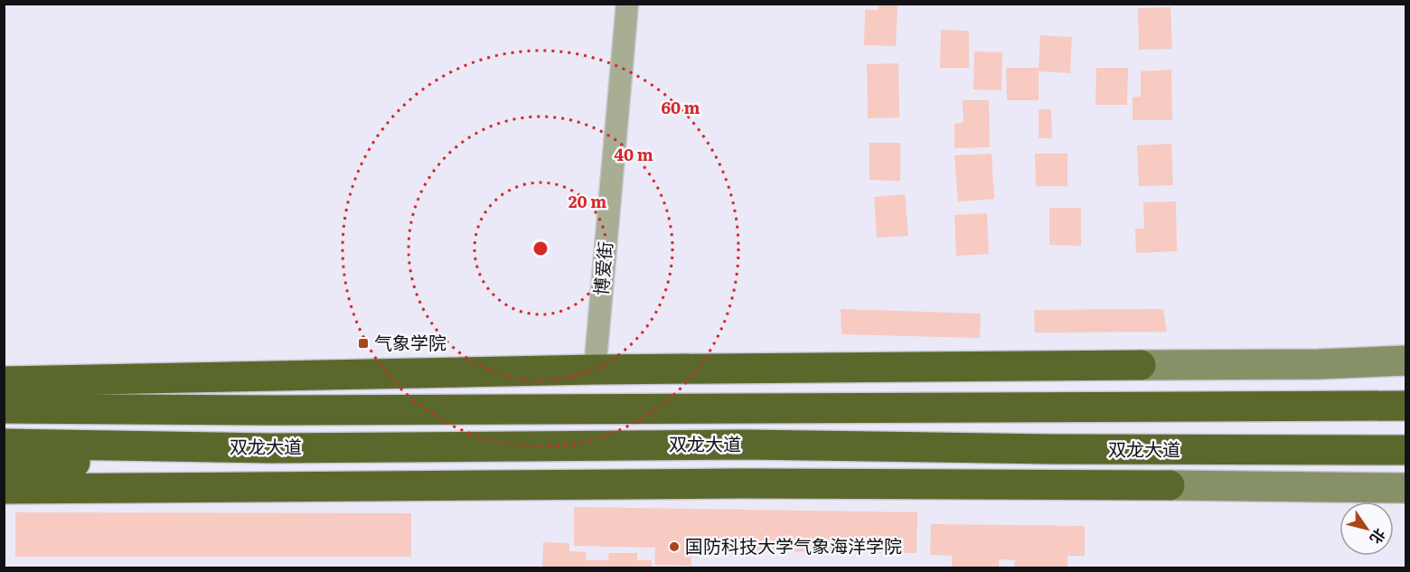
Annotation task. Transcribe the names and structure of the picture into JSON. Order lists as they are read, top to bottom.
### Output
{
  "streets": {
    "highway": ["双龙大道"],
    "street": ["博爱街"]
  },
  "places": {
    "transit": ["气象学院"],
    "other": ["国防科技大学气象海洋学院"]
  },
  "north": "bottom right",
  "rings": ["60 m", "40 m", "20 m"]
}
